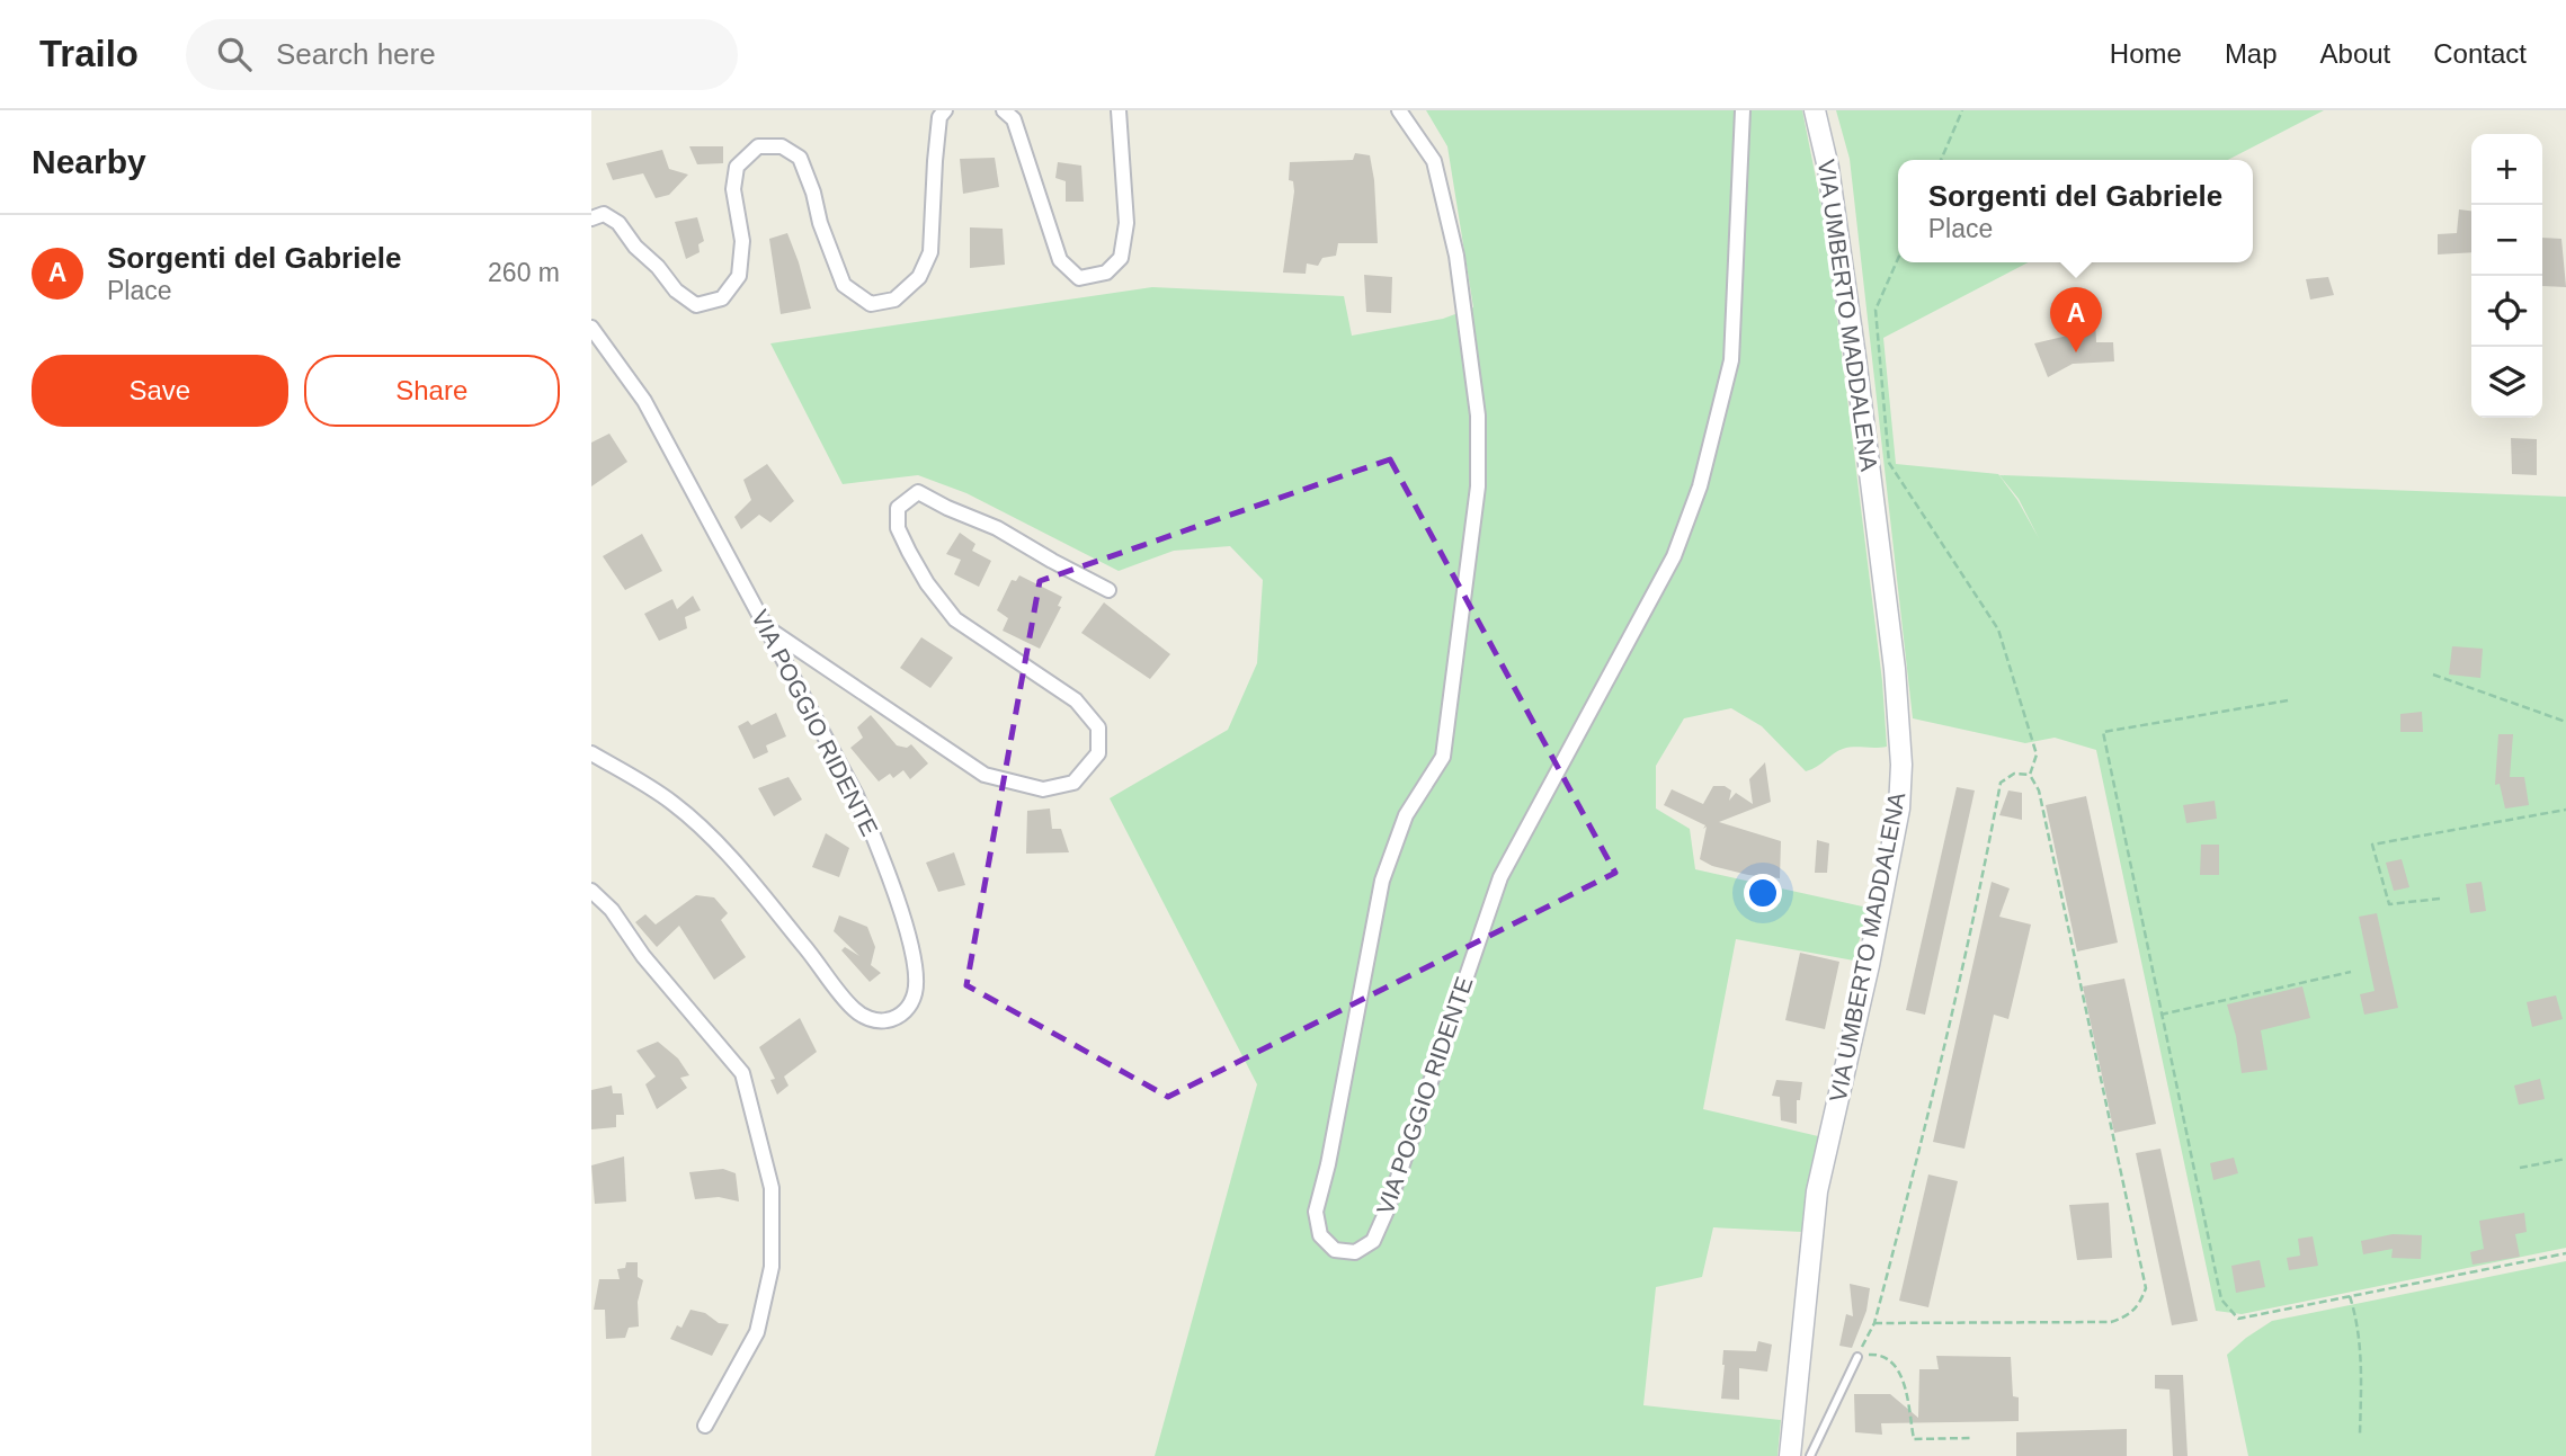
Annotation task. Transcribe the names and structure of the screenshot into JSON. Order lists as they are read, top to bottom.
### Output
{
  "streets": {
    "street": ["VIA UMBERTO MADDALENA", "VIA POGGIO RIDENTE"]
  },
  "page": {
    "header": "Trailo",
    "search": "Search here",
    "nav": [
      "Home",
      "Map",
      "About",
      "Contact"
    ],
    "heading": "Nearby",
    "map_buttons": ["+", "−"],
    "popup": ["Sorgenti del Gabriele", "Place"],
    "list": [
      {
        "mark": "A",
        "name": "Sorgenti del Gabriele",
        "note": "Place",
        "value": "260 m"
      }
    ],
    "pins": "A",
    "buttons": ["Save", "Share"]
  }
}
